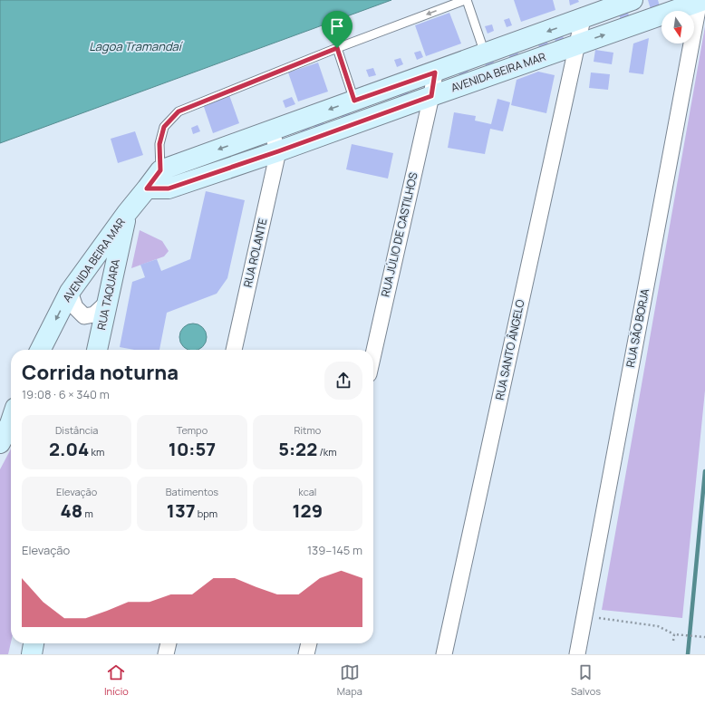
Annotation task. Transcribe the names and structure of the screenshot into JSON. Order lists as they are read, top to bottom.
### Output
{
  "streets": {
    "main road": ["AVENIDA BEIRA MAR", "RUA TAQUARA"],
    "street": [
      "RUA JÚLIO DE CASTILHOS",
      "RUA ROLANTE",
      "RUA SÃO BORJA",
      "RUA SANTO ÂNGELO"
    ]
  },
  "crossings": [
    ["AVENIDA BEIRA MAR", "RUA JÚLIO DE CASTILHOS"],
    ["AVENIDA BEIRA MAR", "RUA ROLANTE"],
    ["AVENIDA BEIRA MAR", "RUA TAQUARA"],
    ["AVENIDA BEIRA MAR", "RUA SÃO BORJA"],
    ["AVENIDA BEIRA MAR", "RUA SANTO ÂNGELO"]
  ],
  "water": ["Lagoa Tramandaí"],
  "north": "bottom",
  "page": {
    "heading": ["Corrida noturna", "19:08 · 6 × 340 m"],
    "stats": [
      ["Distância", "2.04 km"],
      ["Tempo", "10:57"],
      ["Ritmo", "5:22 /km"],
      ["Elevação", "48 m"],
      ["Batimentos", "137 bpm"],
      ["kcal", "129"]
    ],
    "chart": ["Elevação", "139–145 m"],
    "tabs": ["Início", "Mapa", "Salvos"]
  }
}
